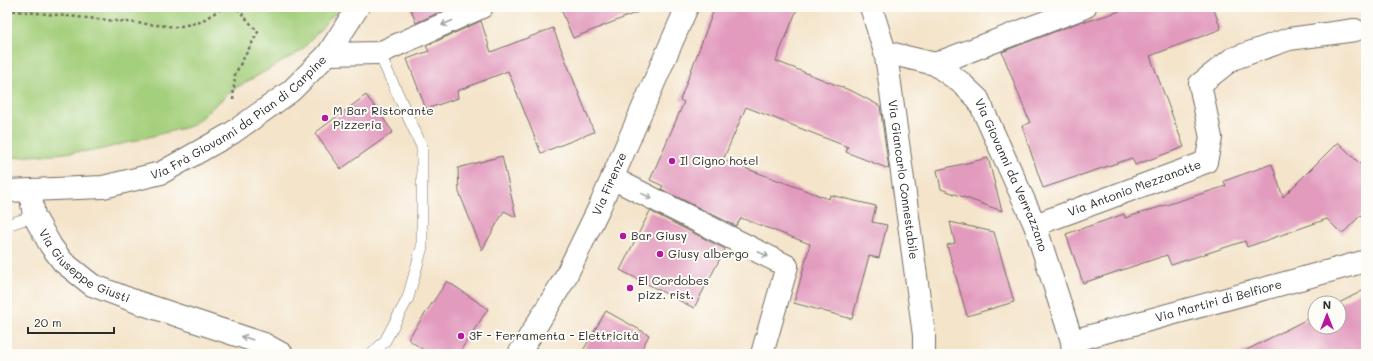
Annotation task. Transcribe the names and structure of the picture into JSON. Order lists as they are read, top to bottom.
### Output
{
  "streets": {
    "street": [
      "Via Frà Giovanni da Pian di Carpine",
      "Via Giovanni da Verrazzano",
      "Via Giancarlo Connestabile",
      "Via Firenze",
      "Via Antonio Mezzanotte",
      "Via Giuseppe Giusti",
      "Via Martiri di Belfiore"
    ]
  },
  "crossings": [
    ["Via Frà Giovanni da Pian di Carpine", "Via Giuseppe Giusti"],
    ["Via Giovanni da Verrazzano", "Via Giancarlo Connestabile"],
    ["Via Giovanni da Verrazzano", "Via Antonio Mezzanotte"],
    ["Via Giovanni da Verrazzano", "Via Martiri di Belfiore"]
  ],
  "one_way": ["Via Giuseppe Giusti"],
  "places": [
    "M Bar Ristorante Pizzeria",
    "Il Cigno hotel",
    "Bar Giusy",
    "Giusy albergo",
    "El Cordobes pizz. rist.",
    "3F - Ferramenta - Elettricità"
  ],
  "scale_bar": "20 m",
  "north": "top"
}
